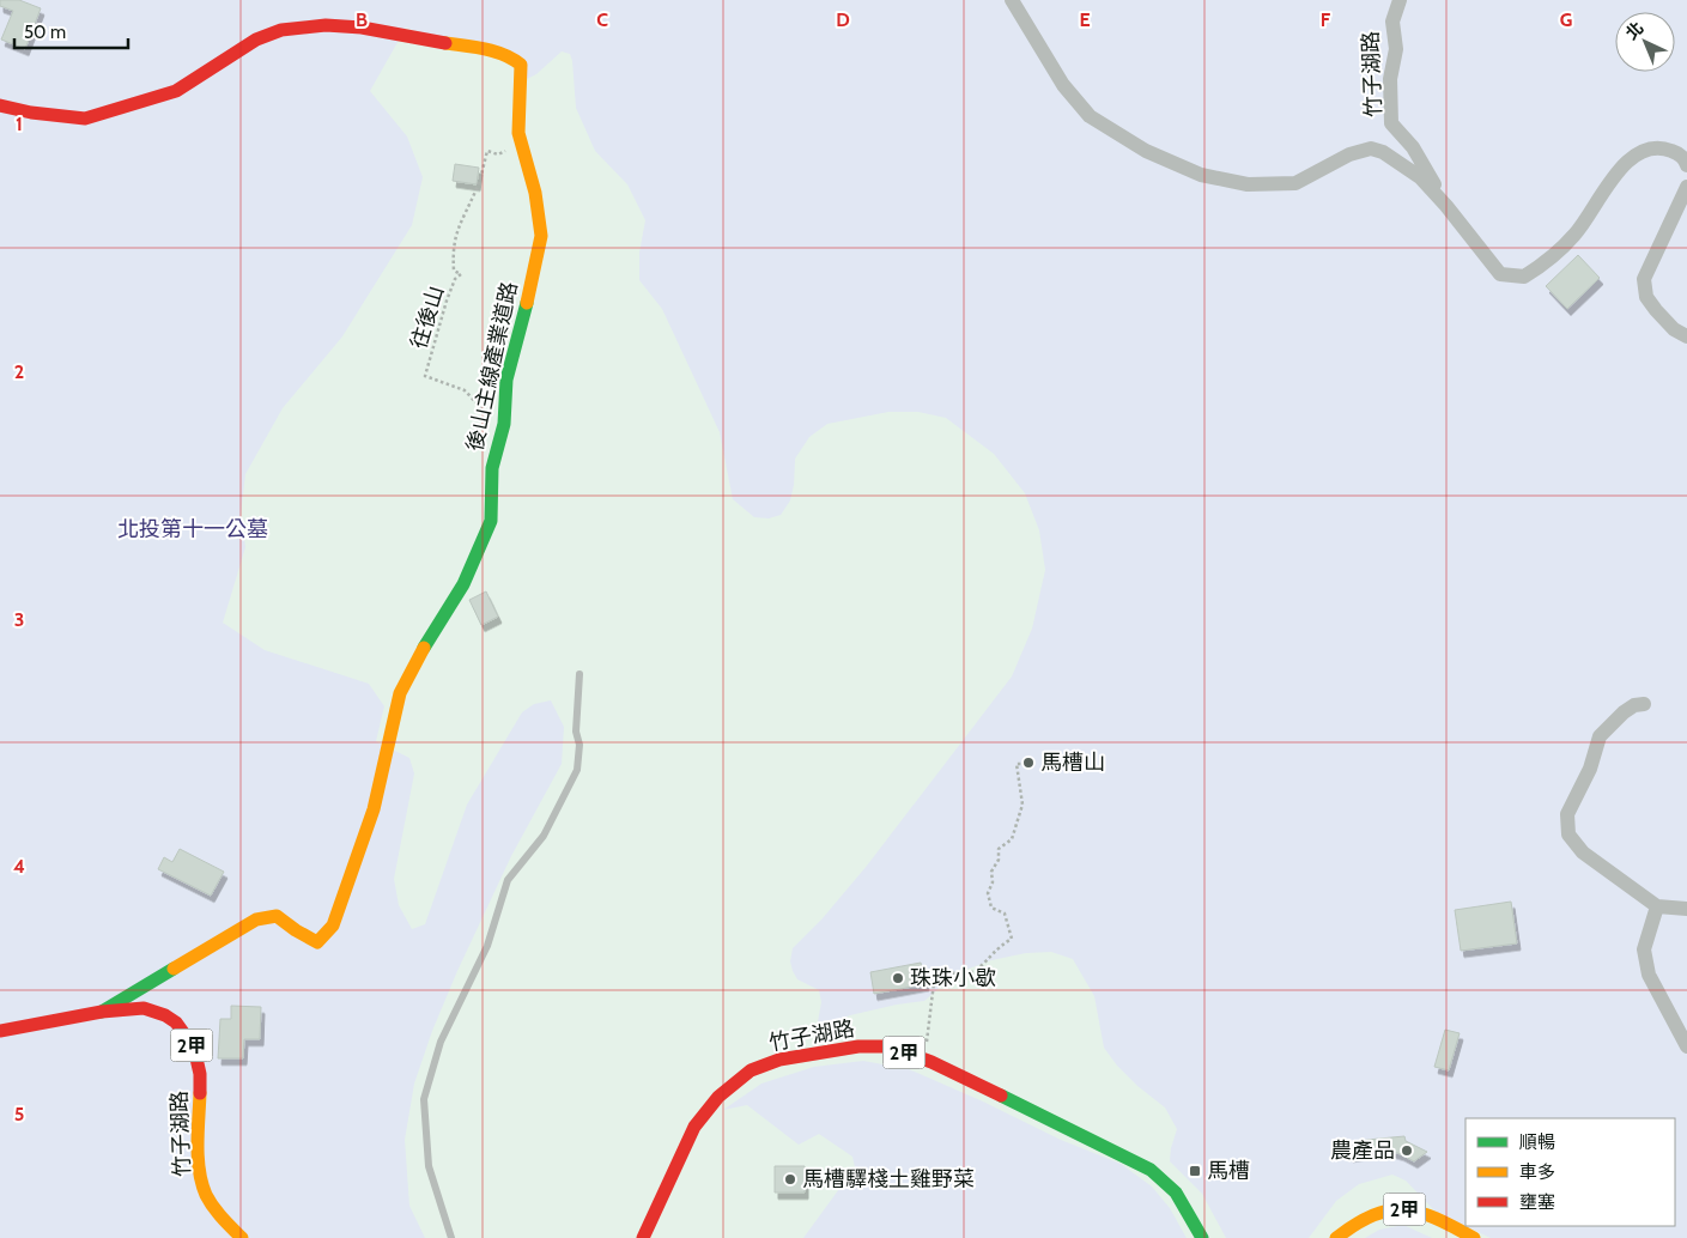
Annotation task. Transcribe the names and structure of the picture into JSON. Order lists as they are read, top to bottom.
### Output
{
  "streets": {
    "street": ["竹子湖路", "後山主線產業道路", "2甲"],
    "path": ["往後山"]
  },
  "crossings": [
    ["竹子湖路", "後山主線產業道路"],
    ["往後山", "後山主線產業道路"]
  ],
  "parks": ["北投第十一公墓"],
  "places": {
    "other": [
      "馬槽山",
      "珠珠小歇",
      "農產品",
      "馬槽驛棧土雞野菜"
    ],
    "transit": ["馬槽"]
  },
  "legend": ["順暢", "車多", "壅塞"],
  "scale_bar": "50 m",
  "north": "top left",
  "grid": {
    "columns": [
      "B",
      "C",
      "D",
      "E",
      "F",
      "G"
    ],
    "rows": [
      "1",
      "2",
      "3",
      "4",
      "5"
    ]
  }
}
